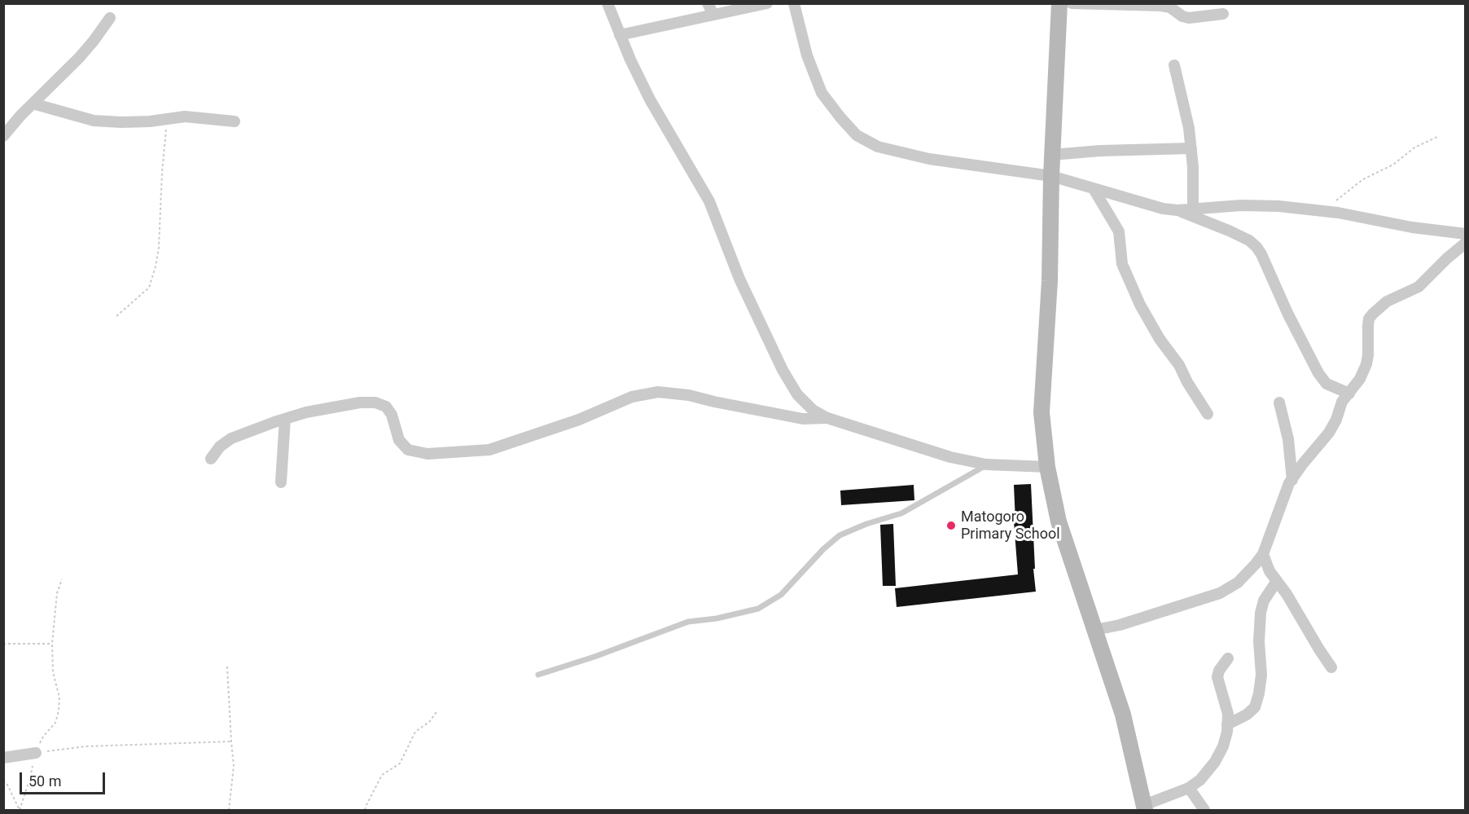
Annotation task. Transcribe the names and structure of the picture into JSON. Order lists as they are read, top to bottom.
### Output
{
  "places": ["Matogoro Primary School"],
  "scale_bar": "50 m"
}
